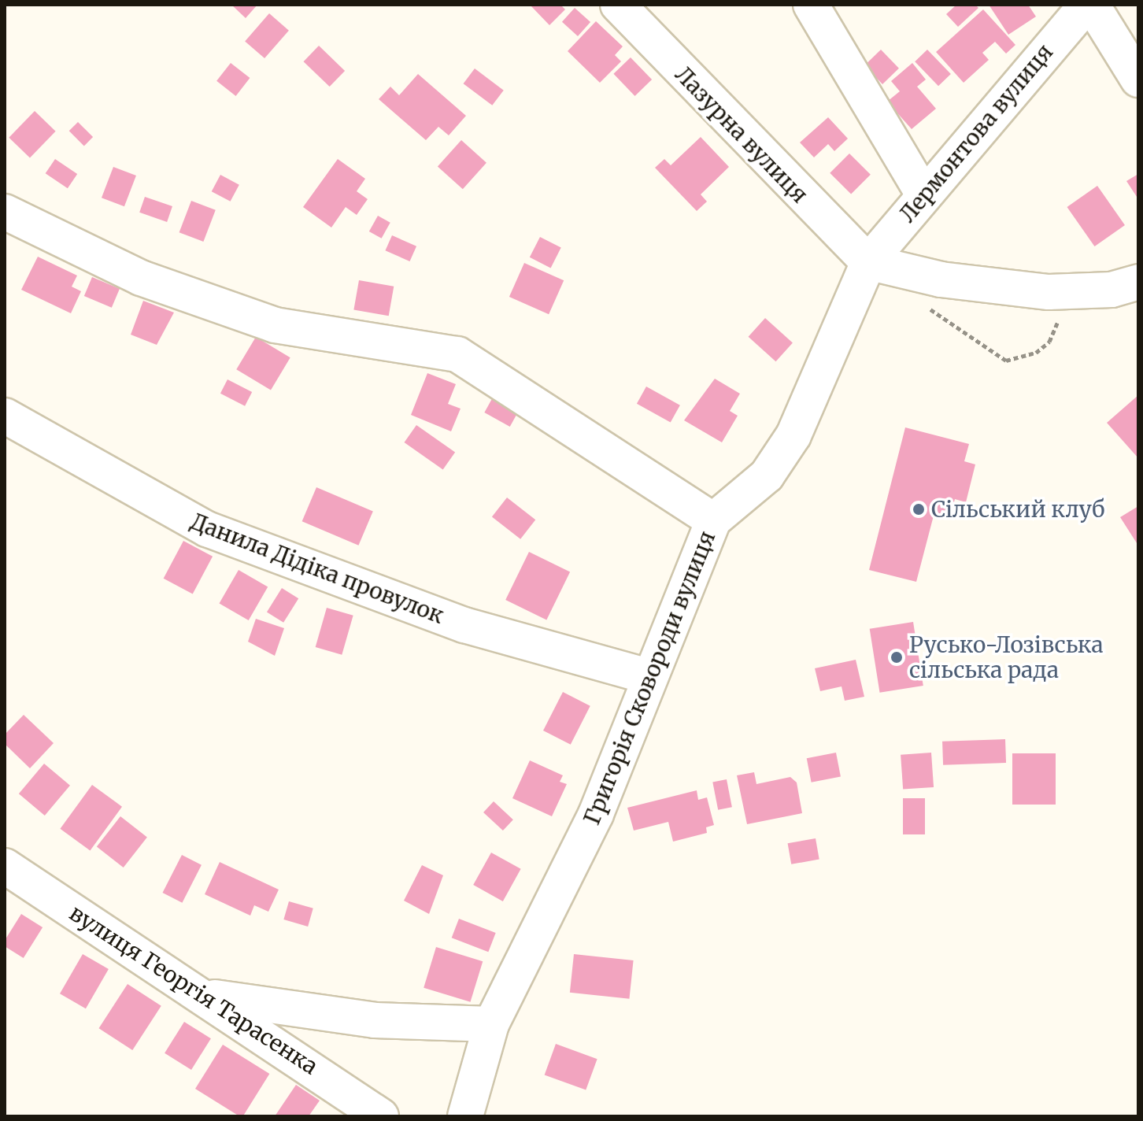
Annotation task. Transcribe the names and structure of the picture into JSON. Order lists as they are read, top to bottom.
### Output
{
  "streets": {
    "street": [
      "Лермонтова вулиця",
      "Лазурна вулиця",
      "Данила Дідіка провулок",
      "Григорія Сковороди вулиця",
      "вулиця Георгія Тарасенка"
    ]
  },
  "crossings": [
    ["Лермонтова вулиця", "Лазурна вулиця"],
    ["Лермонтова вулиця", "Григорія Сковороди вулиця"],
    ["Лазурна вулиця", "Григорія Сковороди вулиця"],
    ["Данила Дідіка провулок", "Григорія Сковороди вулиця"]
  ],
  "places": ["Сільський клуб", "Русько-Лозівська сільська рада"]
}
